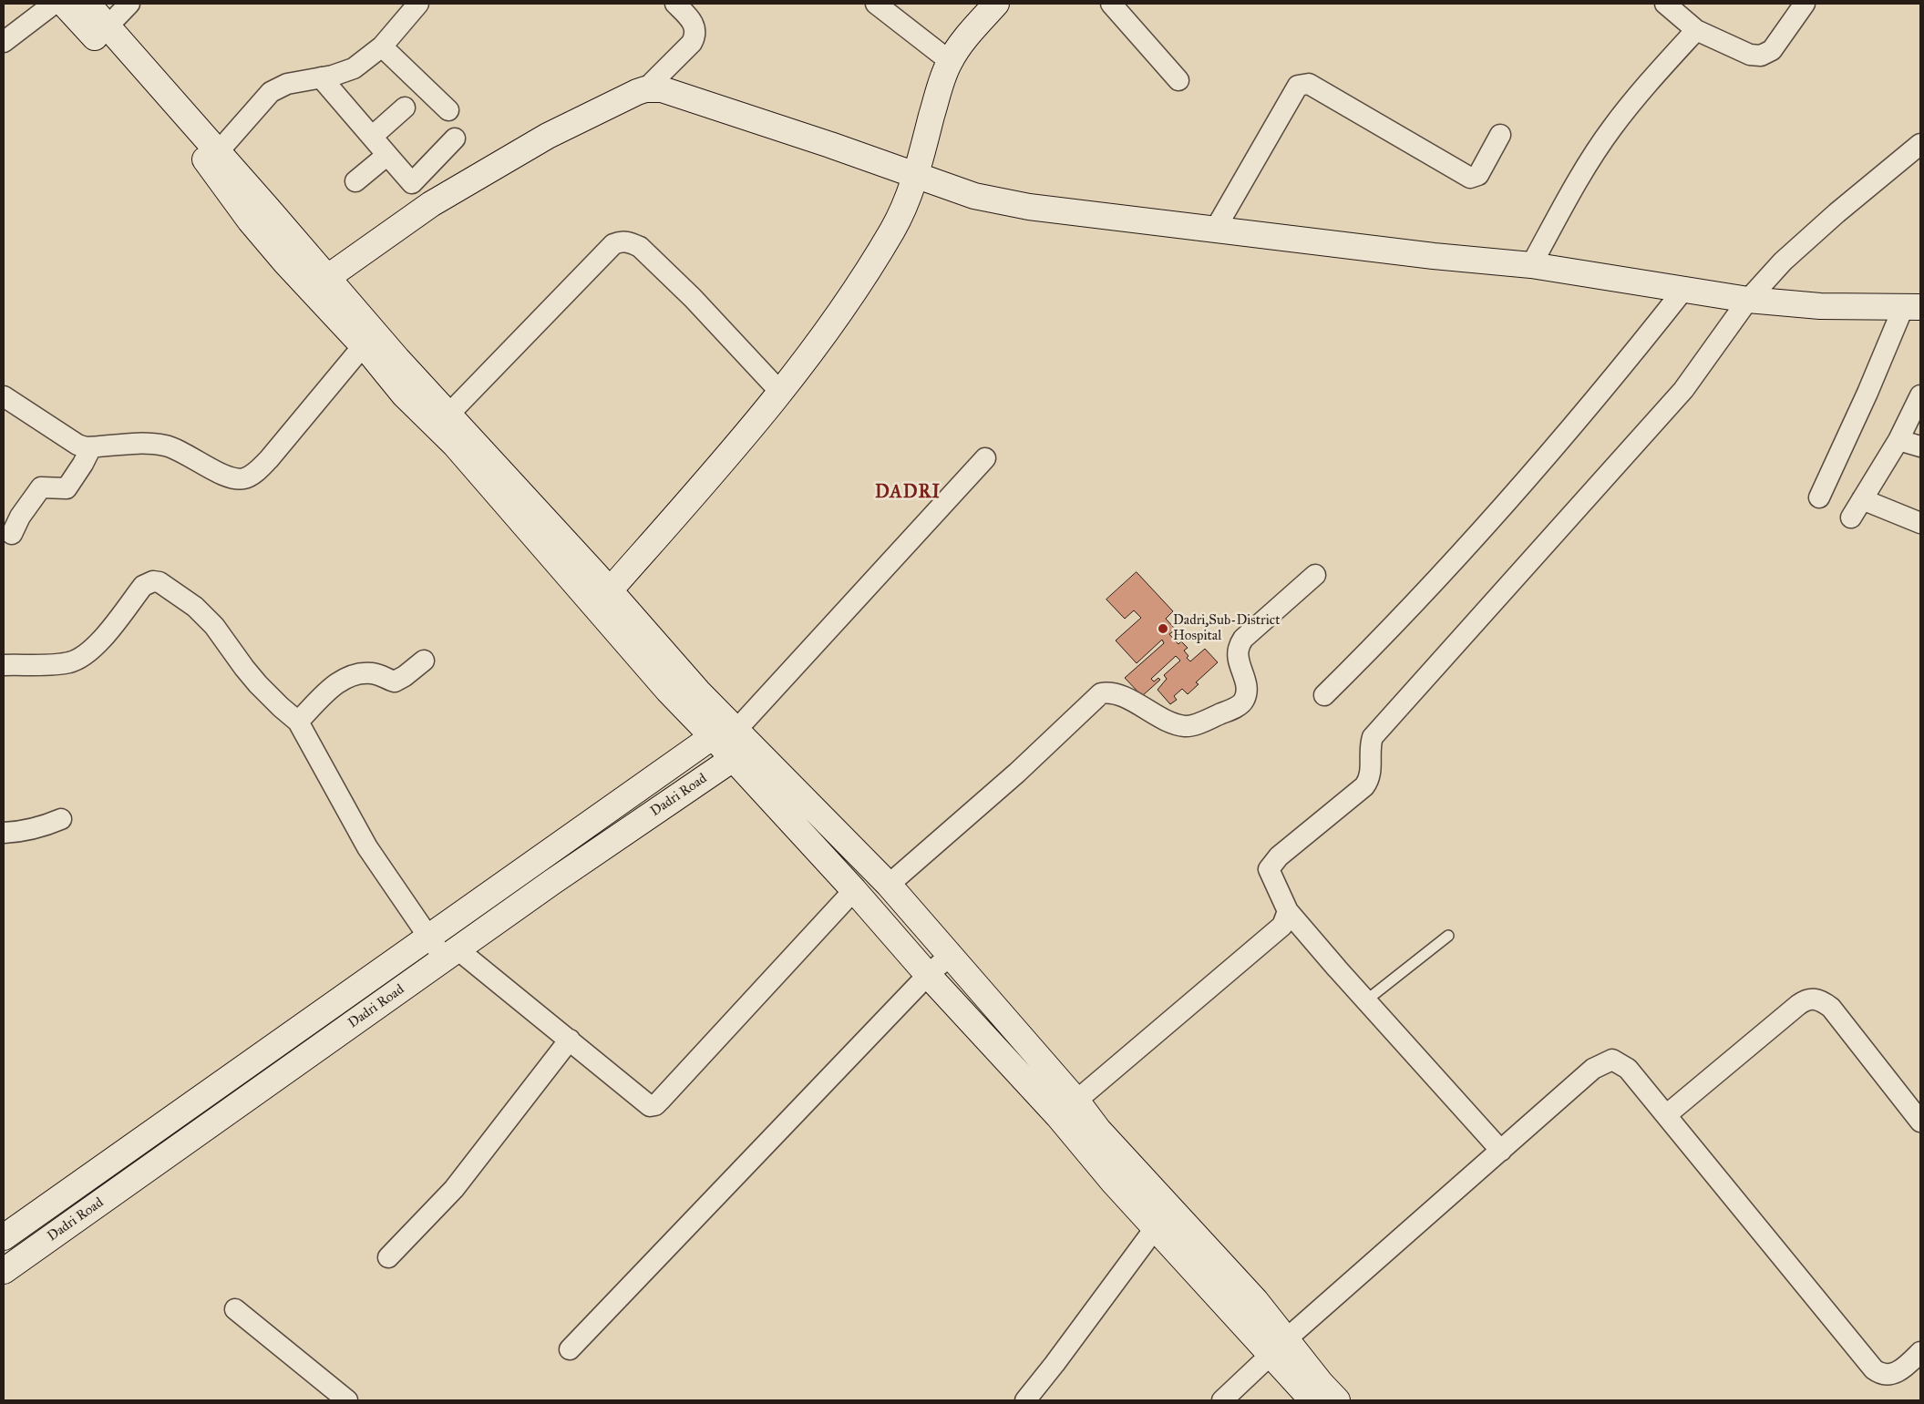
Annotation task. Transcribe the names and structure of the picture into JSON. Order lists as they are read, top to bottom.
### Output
{
  "streets": {
    "street": ["Dadri Road"]
  },
  "districts": ["DADRI"],
  "places": ["Dadri,Sub-District Hospital"]
}
